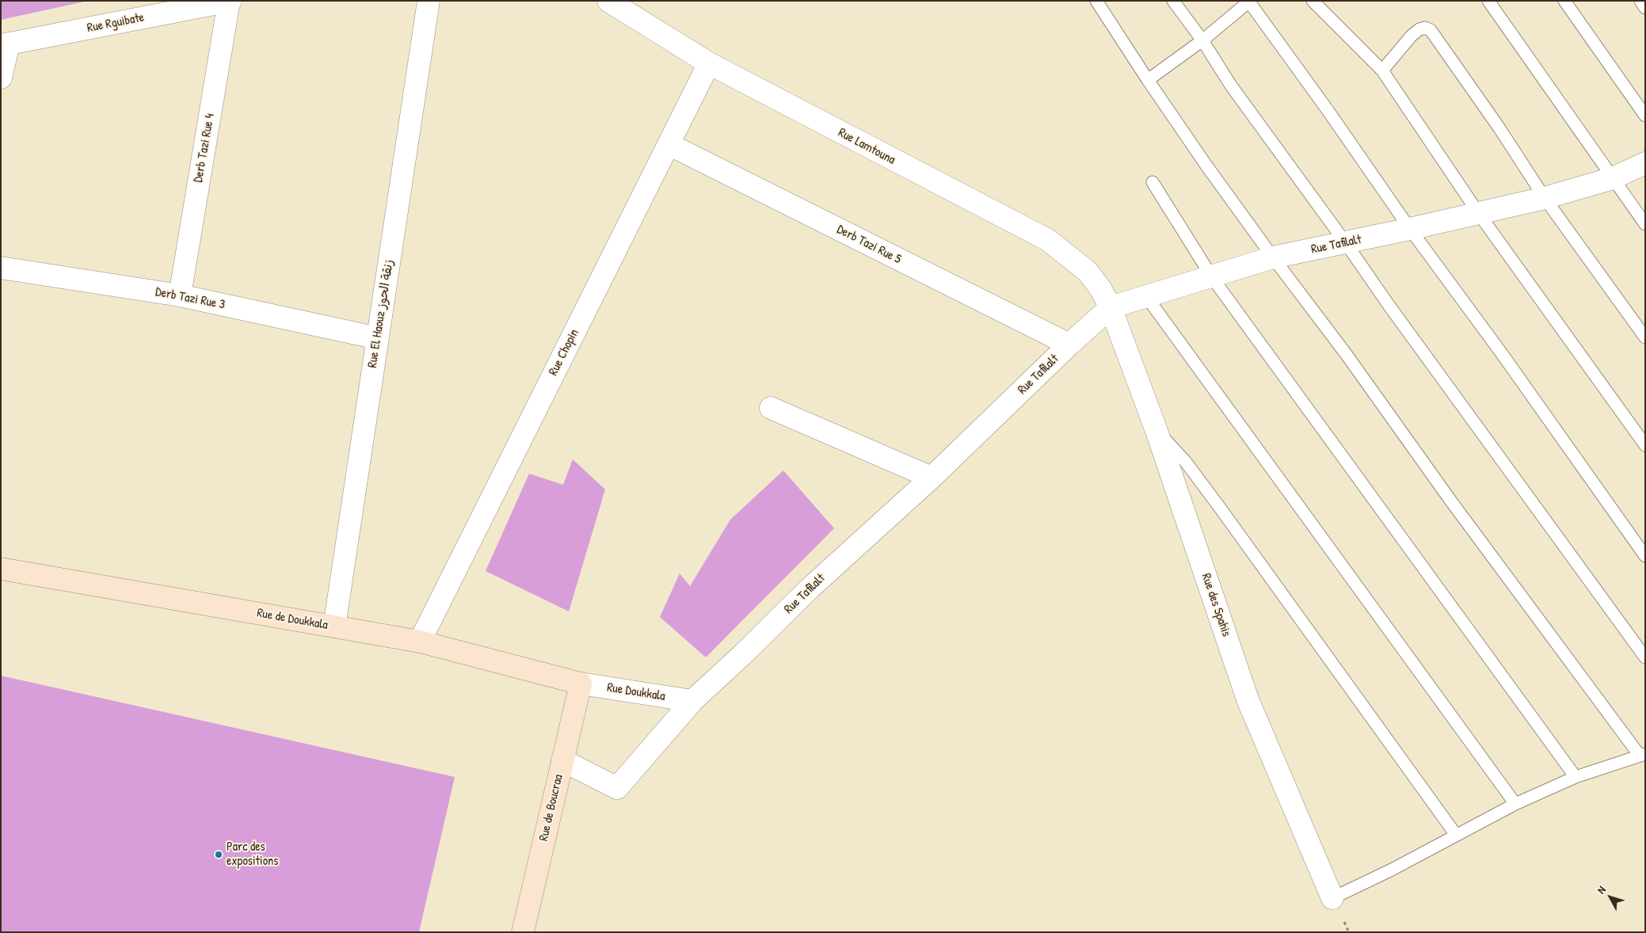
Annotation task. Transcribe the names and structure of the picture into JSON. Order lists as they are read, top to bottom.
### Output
{
  "streets": {
    "street": [
      "Rue Rguibate",
      "Rue Lamtouna",
      "Derb Tazi Rue 4",
      "Derb Tazi Rue 5",
      "Rue Tafilalt",
      "Derb Tazi Rue 3",
      "Rue El Haouz زنقة الحوز",
      "Rue Chopin",
      "Rue des Spahis",
      "Rue de Doukkala",
      "Rue Doukkala",
      "Rue de Boucraa"
    ]
  },
  "crossings": [
    ["Rue Rguibate", "Derb Tazi Rue 4"],
    ["Rue Lamtouna", "Rue Tafilalt"],
    ["Rue Lamtouna", "Rue Chopin"],
    ["Rue Lamtouna", "Rue des Spahis"],
    ["Derb Tazi Rue 4", "Derb Tazi Rue 3"],
    ["Derb Tazi Rue 5", "Rue Tafilalt"],
    ["Derb Tazi Rue 5", "Rue Chopin"],
    ["Rue Tafilalt", "Rue des Spahis"],
    ["Rue Tafilalt", "Rue Doukkala"],
    ["Rue Tafilalt", "Rue de Boucraa"],
    ["Derb Tazi Rue 3", "Rue El Haouz زنقة الحوز"],
    ["Rue El Haouz زنقة الحوز", "Rue de Doukkala"],
    ["Rue Chopin", "Rue de Doukkala"],
    ["Rue de Doukkala", "Rue Doukkala"],
    ["Rue de Doukkala", "Rue de Boucraa"],
    ["Rue Doukkala", "Rue de Boucraa"]
  ],
  "places": ["Parc des expositions"],
  "north": "top left"
}
